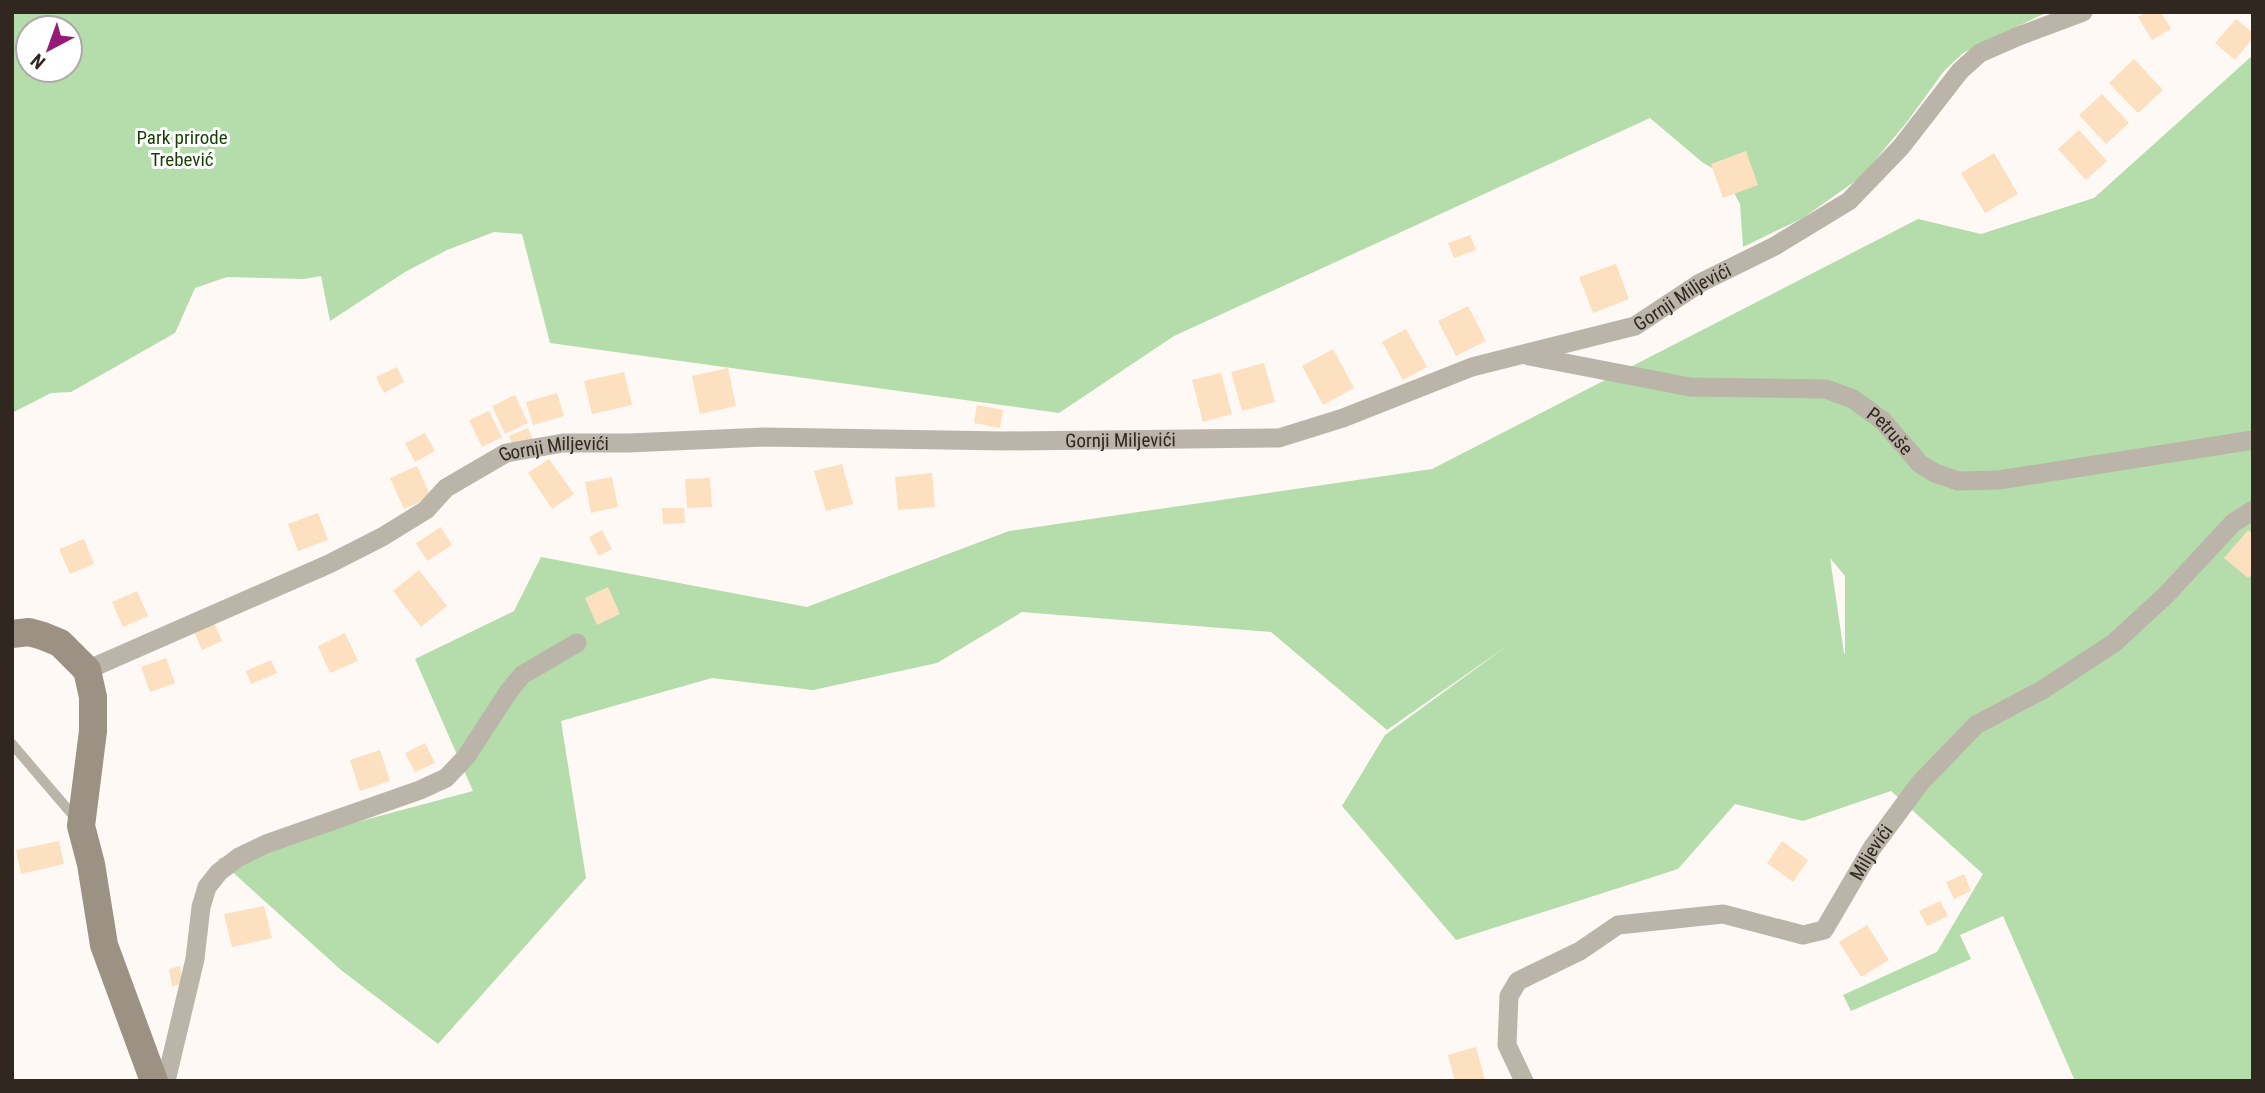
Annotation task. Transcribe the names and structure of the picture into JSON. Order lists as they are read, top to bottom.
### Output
{
  "streets": {
    "street": ["Gornji Miljevići", "Petruše", "Miljevići"]
  },
  "crossings": [
    ["Gornji Miljevići", "Petruše"]
  ],
  "parks": ["Park prirode Trebević"],
  "north": "bottom left"
}
